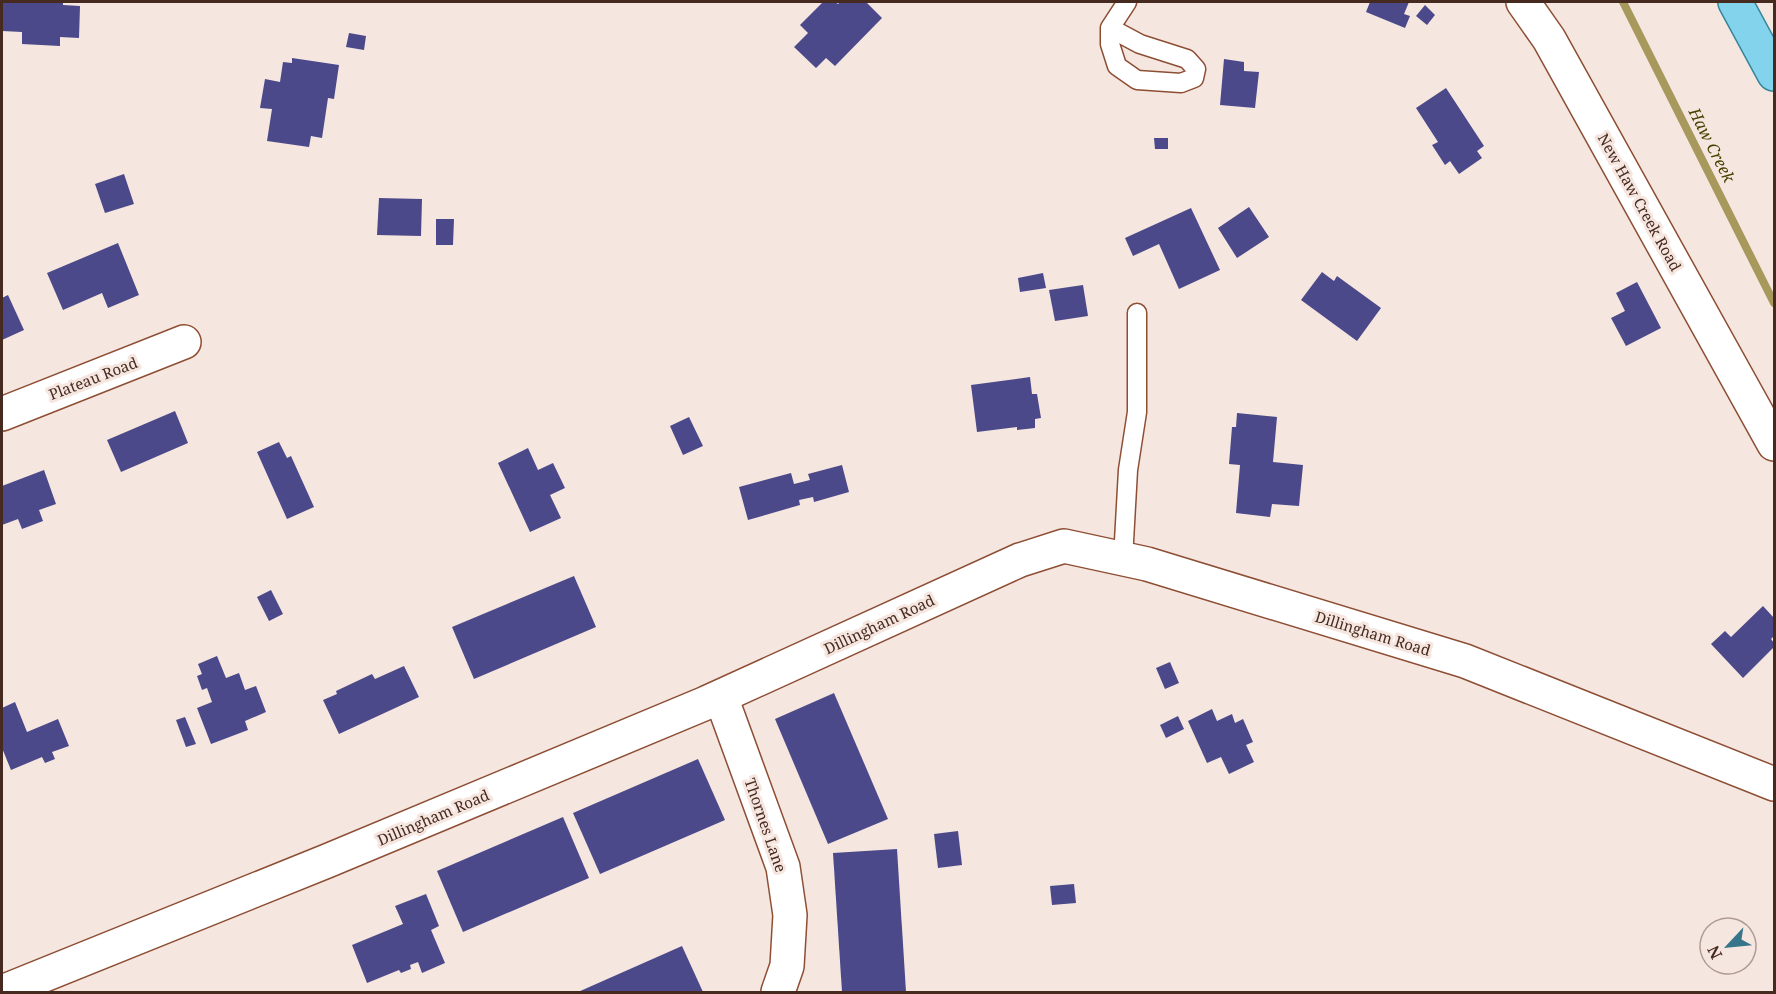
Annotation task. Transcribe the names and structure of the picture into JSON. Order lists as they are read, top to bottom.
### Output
{
  "streets": {
    "street": [
      "New Haw Creek Road",
      "Plateau Road",
      "Dillingham Road",
      "Thornes Lane"
    ]
  },
  "crossings": [
    ["Dillingham Road", "Thornes Lane"]
  ],
  "water": ["Haw Creek"],
  "north": "bottom left"
}
